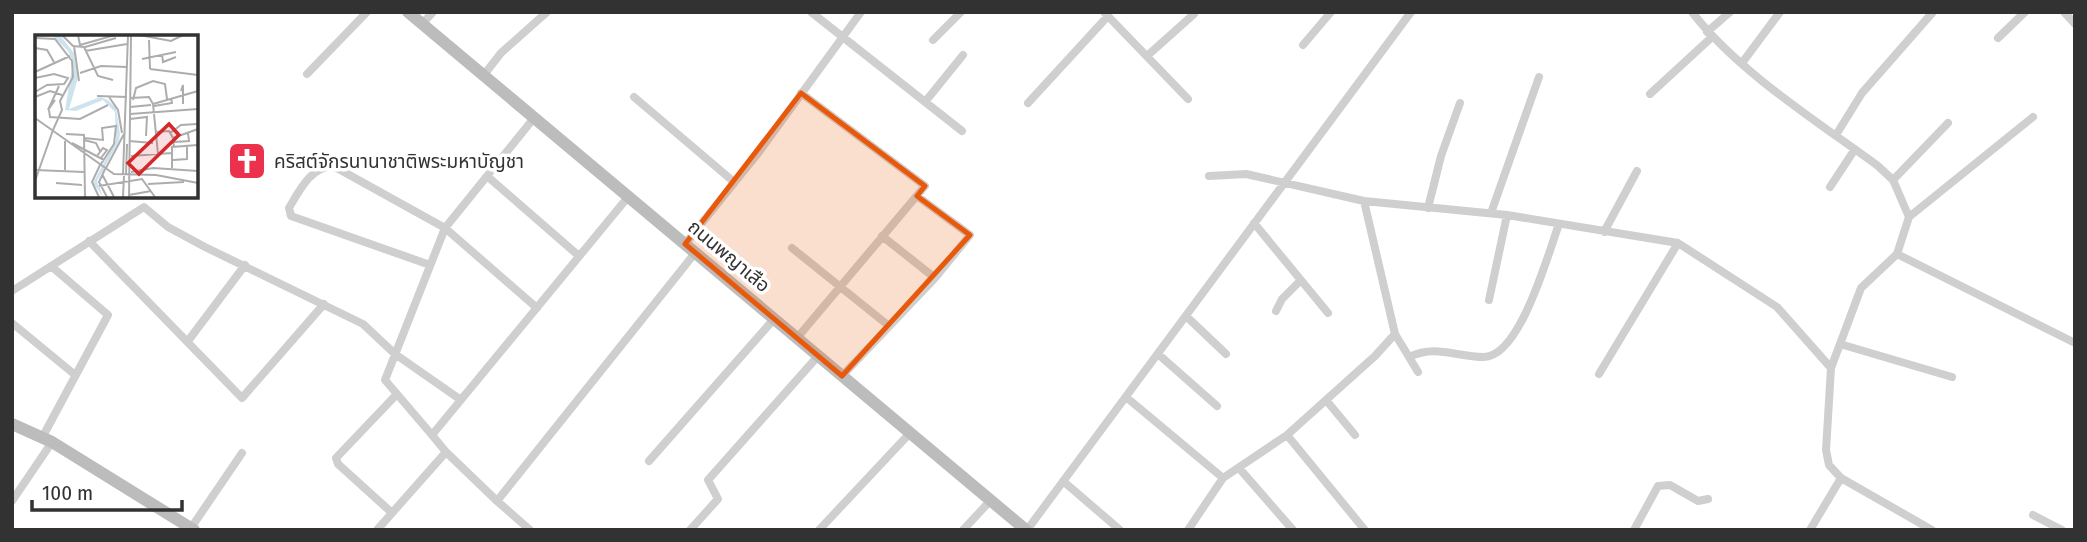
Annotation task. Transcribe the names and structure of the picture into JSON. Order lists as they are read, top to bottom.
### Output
{
  "streets": {
    "street": ["ถนนพญาเสือ"]
  },
  "places": {
    "church": ["คริสต์จักรนานาชาติพระมหาบัญชา"]
  },
  "scale_bar": "100 m"
}
